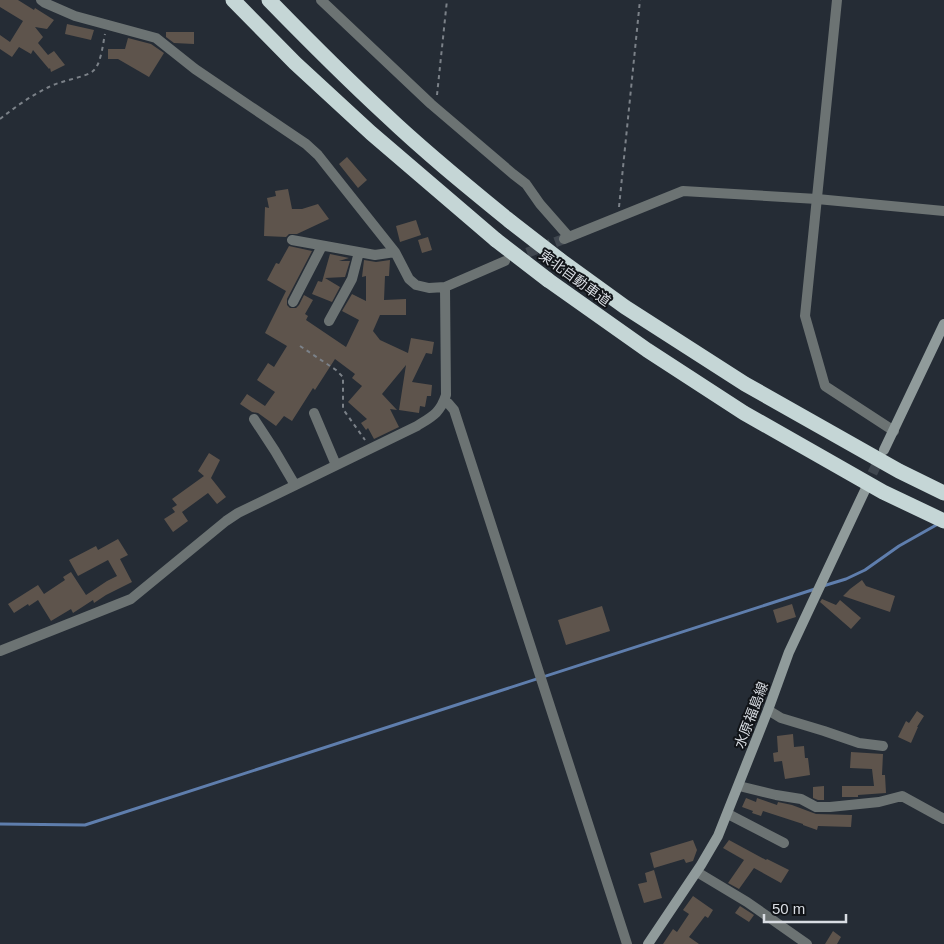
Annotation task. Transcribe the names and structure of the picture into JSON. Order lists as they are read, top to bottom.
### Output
{
  "streets": {
    "highway": ["東北自動車道"],
    "main road": ["水原福島線"]
  },
  "scale_bar": "50 m"
}
